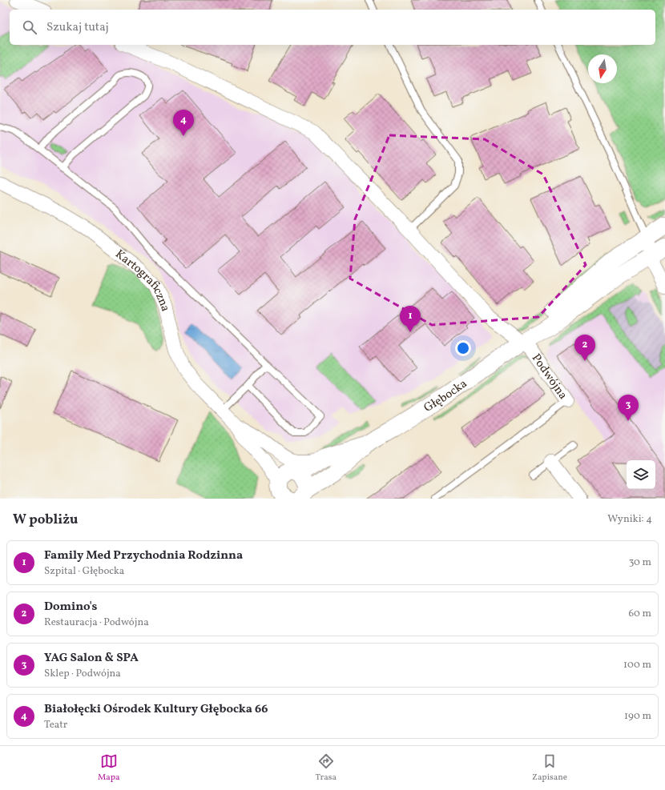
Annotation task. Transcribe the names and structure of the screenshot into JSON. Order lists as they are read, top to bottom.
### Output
{
  "streets": {
    "street": ["Kartograficzna", "Podwójna", "Głębocka"]
  },
  "crossings": [
    ["Kartograficzna", "Głębocka"],
    ["Podwójna", "Głębocka"]
  ],
  "north": "bottom",
  "page": {
    "search": "Szukaj tutaj",
    "pins": [
      "4",
      "1",
      "2",
      "3"
    ],
    "heading": ["W pobliżu", "Wyniki: 4"],
    "list": [
      {
        "mark": "1",
        "name": "Family Med Przychodnia Rodzinna",
        "note": "Szpital · Głębocka",
        "value": "30 m"
      },
      {
        "mark": "2",
        "name": "Domino's",
        "note": "Restauracja · Podwójna",
        "value": "60 m"
      },
      {
        "mark": "3",
        "name": "YAG Salon & SPA",
        "note": "Sklep · Podwójna",
        "value": "100 m"
      },
      {
        "mark": "4",
        "name": "Białołęcki Ośrodek Kultury Głębocka 66",
        "note": "Teatr",
        "value": "190 m"
      }
    ],
    "nav": ["Mapa", "Trasa", "Zapisane"]
  }
}
